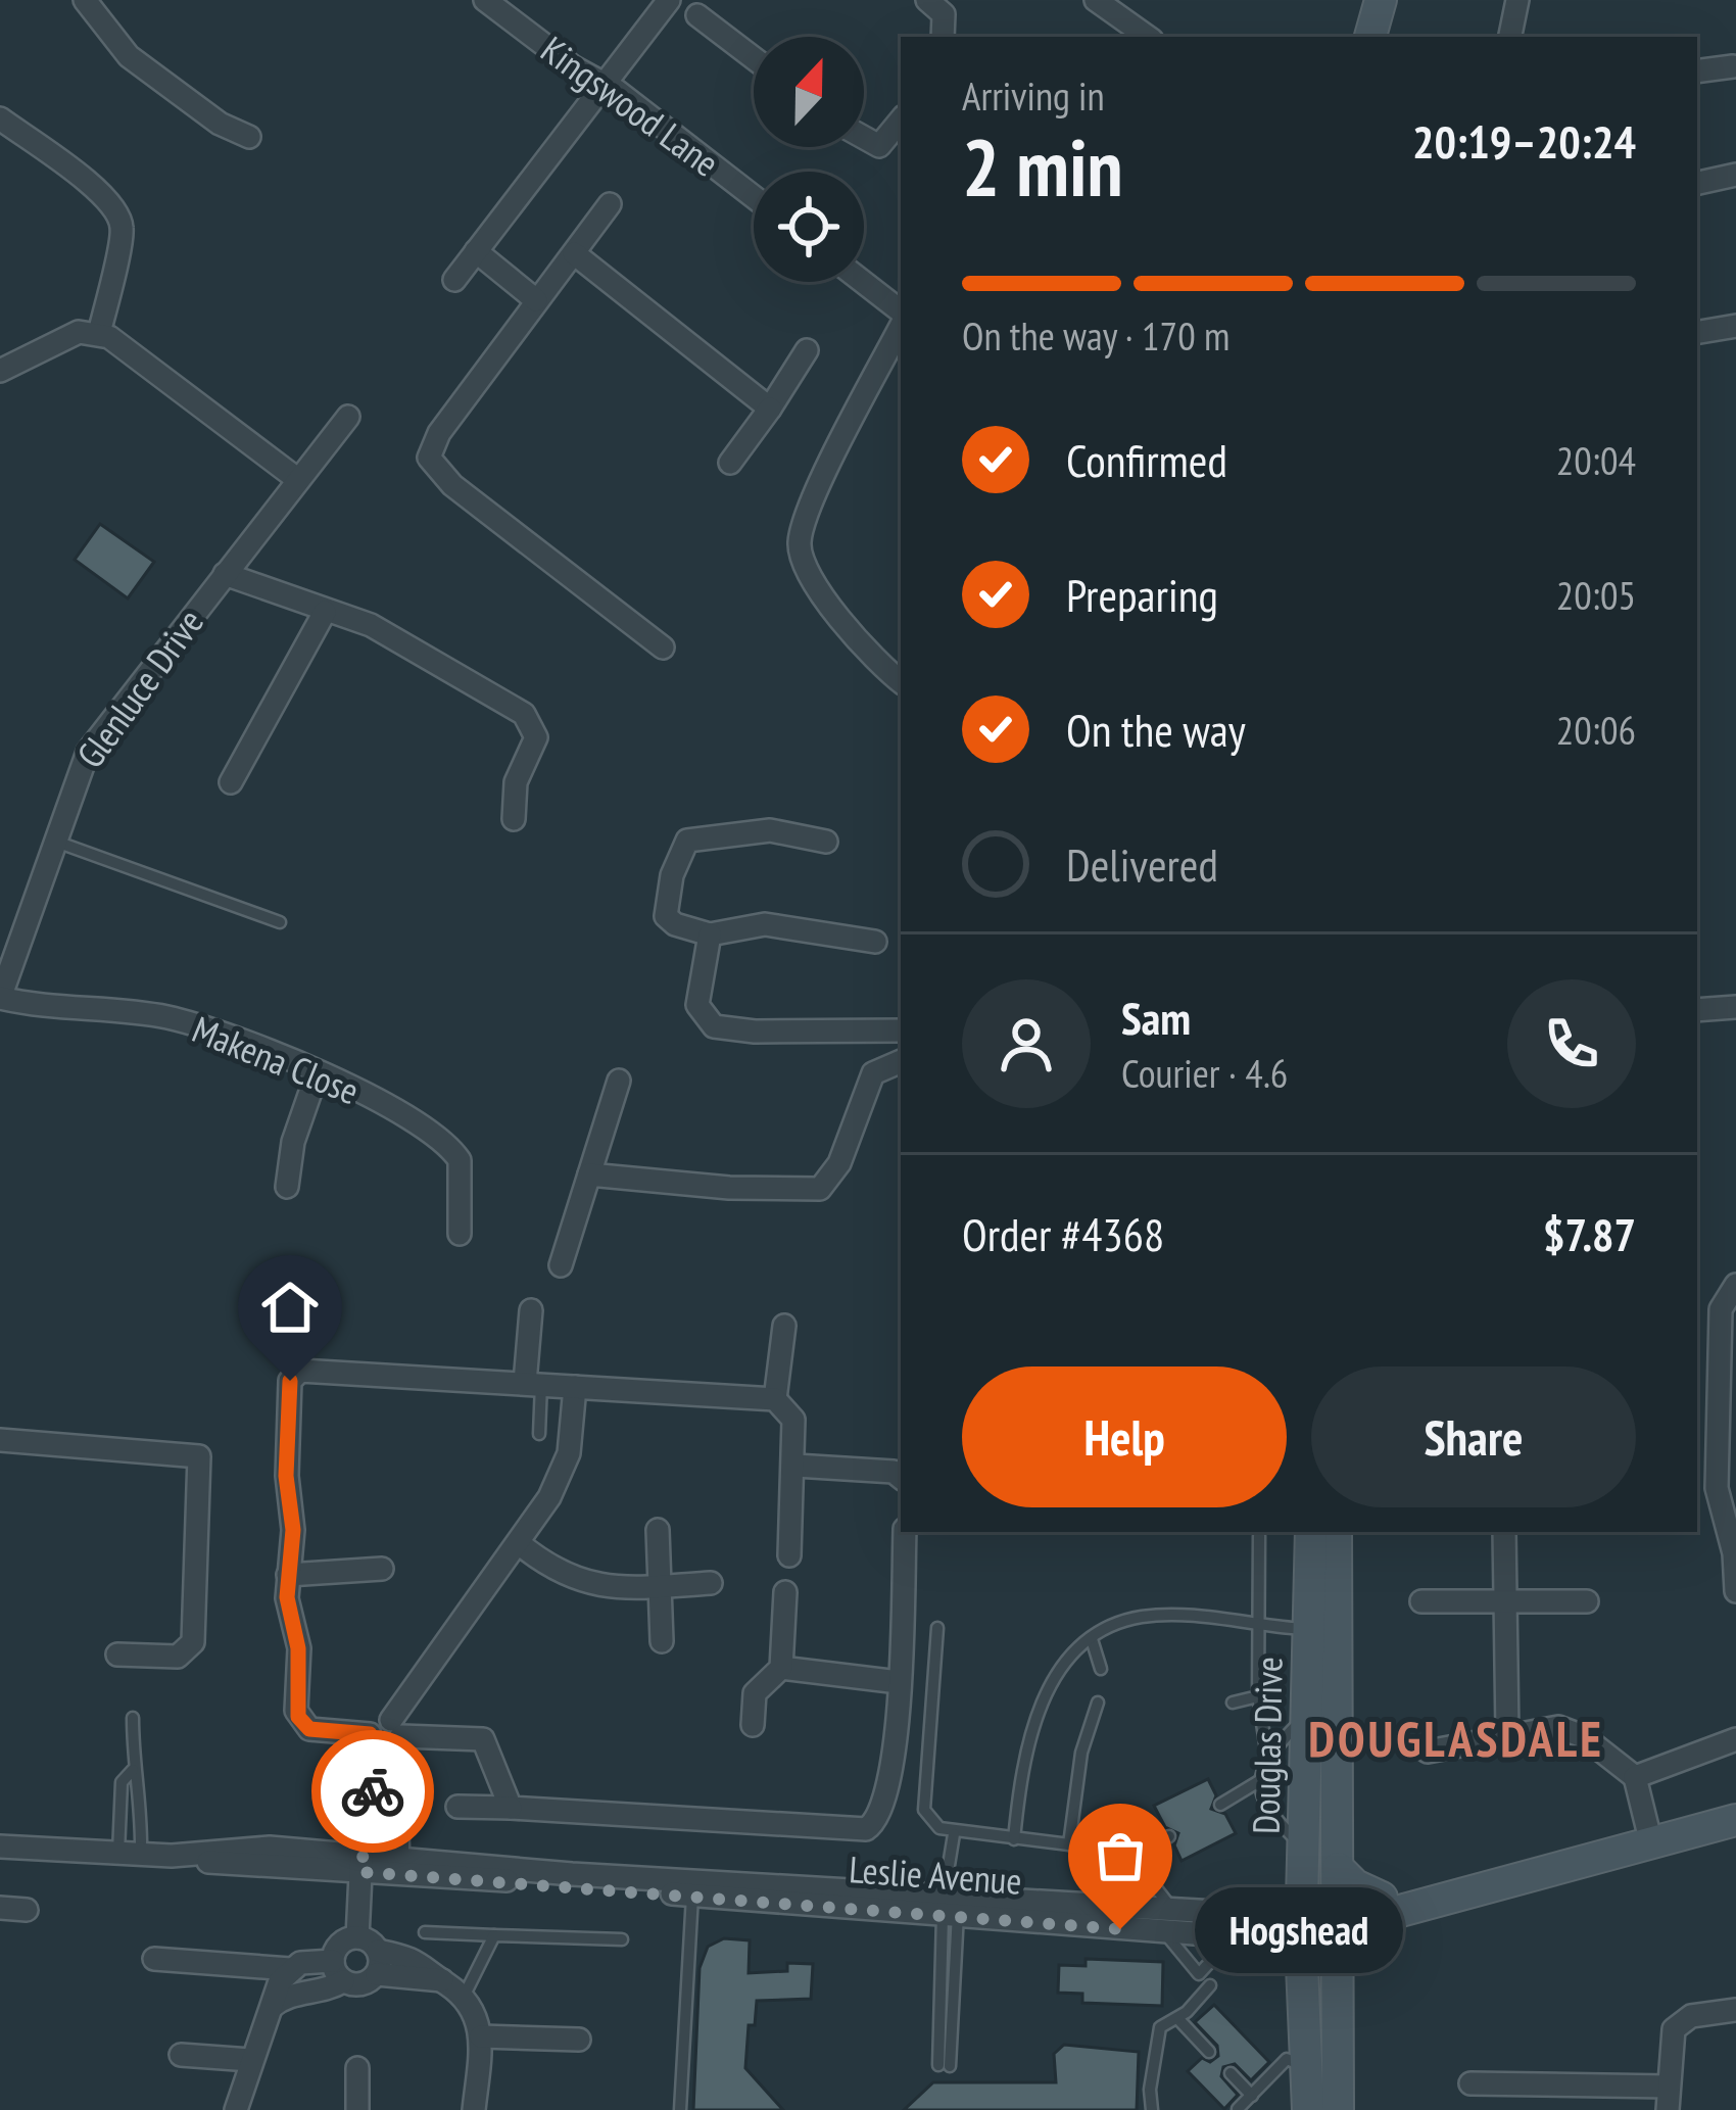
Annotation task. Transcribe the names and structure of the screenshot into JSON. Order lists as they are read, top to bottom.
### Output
{
  "streets": {
    "street": [
      "Kingswood Lane",
      "Glenluce Drive",
      "Makena Close",
      "Douglas Drive",
      "Leslie Avenue"
    ]
  },
  "crossings": [
    ["Glenluce Drive", "Makena Close"],
    ["Douglas Drive", "Leslie Avenue"]
  ],
  "districts": ["DOUGLASDALE"],
  "places": ["Hogshead"],
  "north": "top",
  "page": {
    "heading": ["2 min", "Arriving in", "20:19–20:24"],
    "panel": [
      "Sam",
      "Courier · 4.6",
      "Order #4368",
      "$7.87"
    ],
    "bar": "On the way · 170 m",
    "list": [
      ["Confirmed", "20:04"],
      ["Preparing", "20:05"],
      ["On the way", "20:06"],
      "Delivered"
    ],
    "buttons": ["Help", "Share"],
    "bubble": "Hogshead"
  }
}
